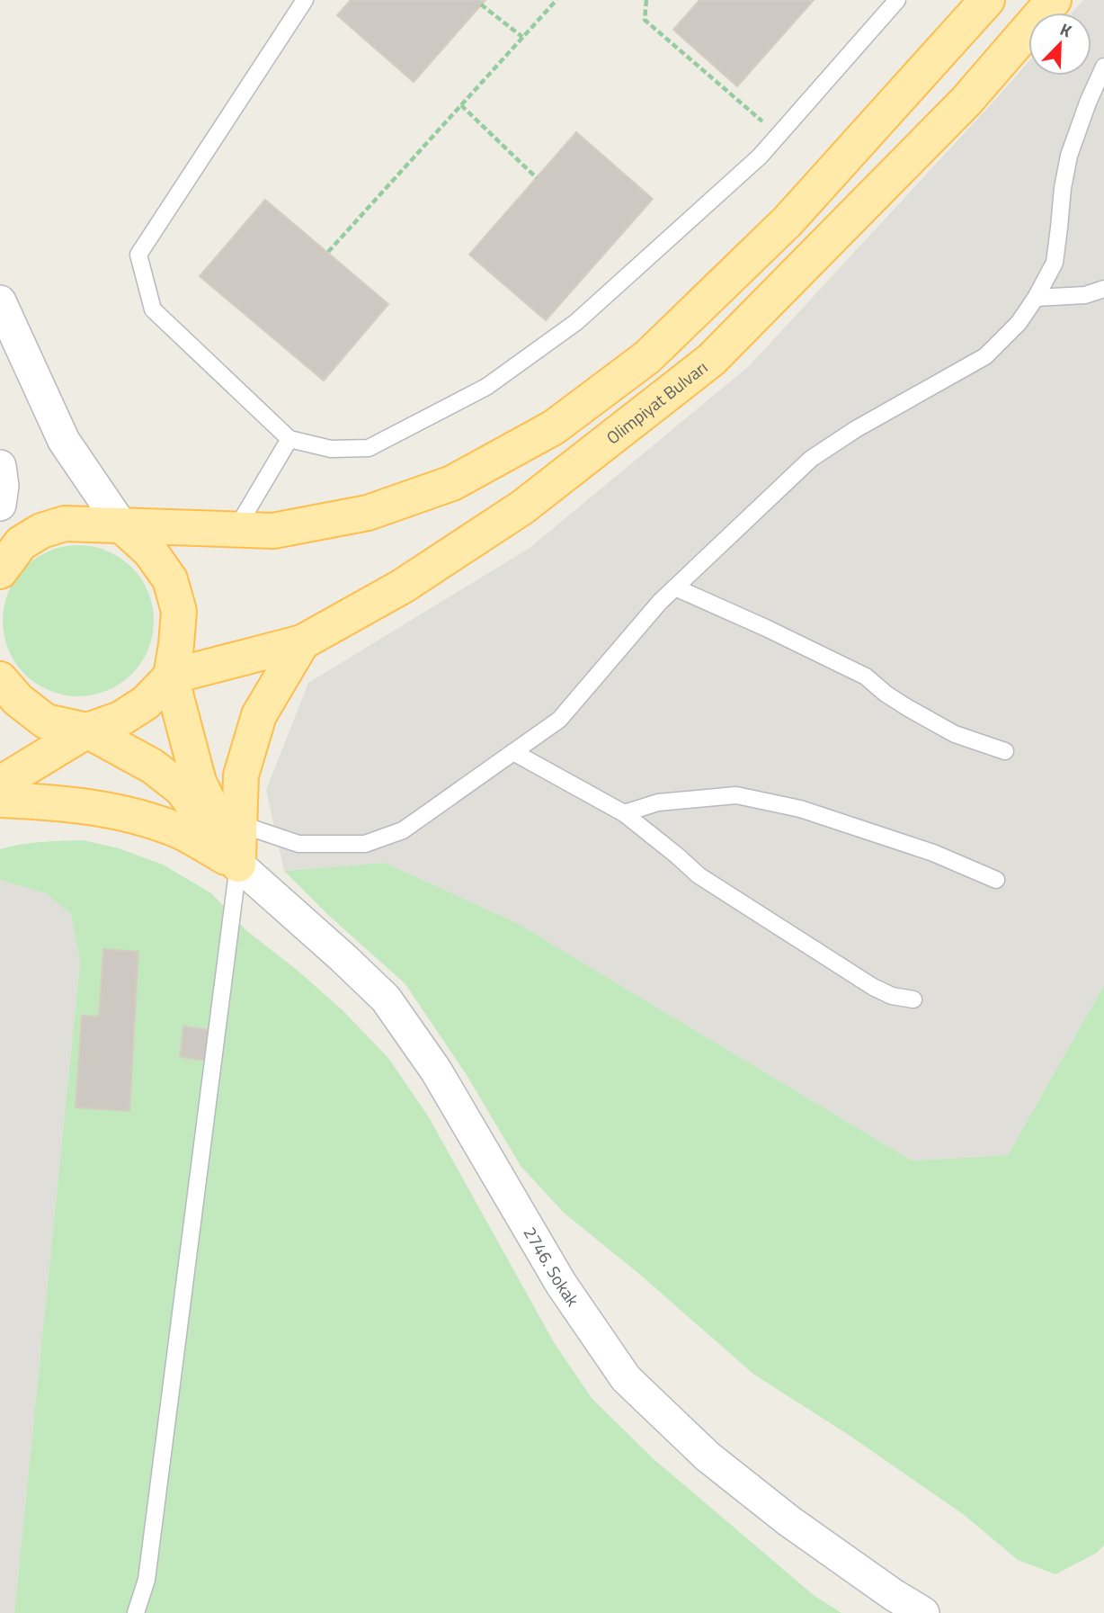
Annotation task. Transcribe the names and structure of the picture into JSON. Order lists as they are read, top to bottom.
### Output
{
  "streets": {
    "main road": ["Olimpiyat Bulvarı"],
    "street": ["2746. Sokak"]
  },
  "north": "top right"
}
